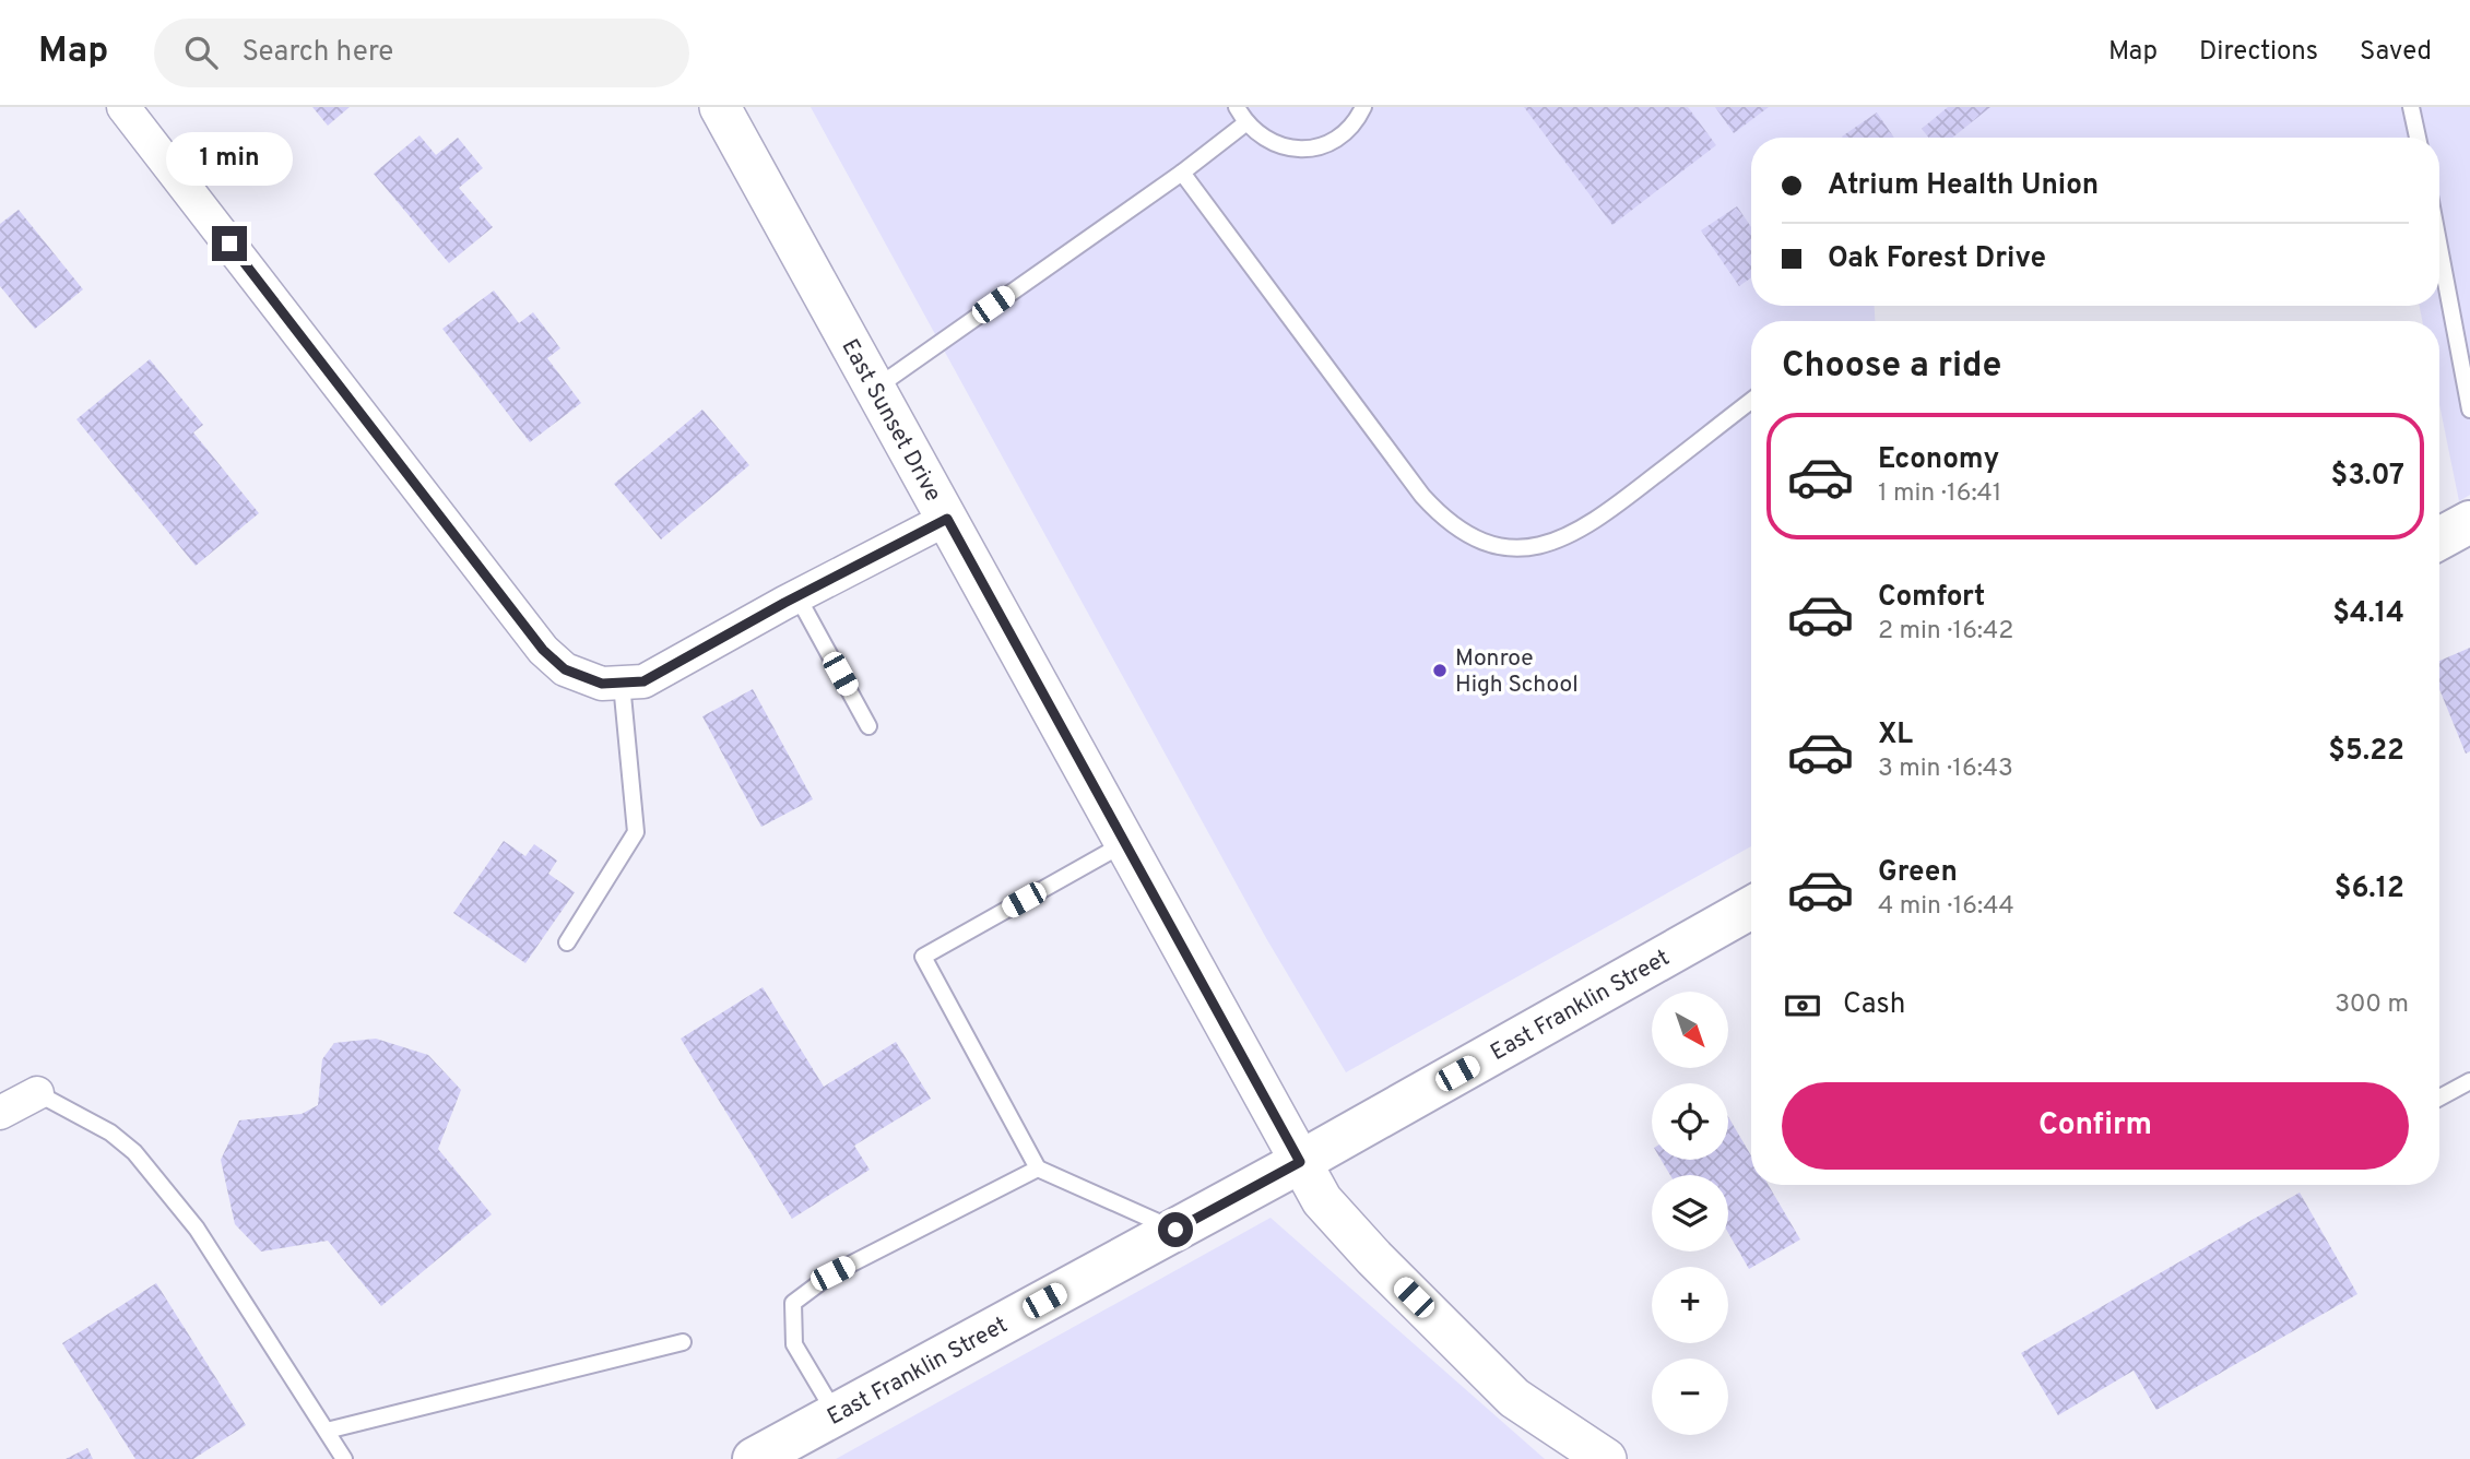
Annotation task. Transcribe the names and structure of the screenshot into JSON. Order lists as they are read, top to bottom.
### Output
{
  "streets": {
    "main road": ["East Franklin Street"],
    "street": ["East Sunset Drive"]
  },
  "crossings": [
    ["East Sunset Drive", "East Franklin Street"]
  ],
  "places": ["Monroe High School"],
  "north": "bottom right",
  "page": {
    "header": "Map",
    "search": "Search here",
    "nav": ["Map", "Directions", "Saved"],
    "bubble": "1 min",
    "banner": ["Atrium Health Union", "Oak Forest Drive"],
    "heading": "Choose a ride",
    "list": [
      {
        "name": "Economy",
        "note": "1 min · 16:41",
        "value": "$3.07"
      },
      {
        "name": "Comfort",
        "note": "2 min · 16:42",
        "value": "$4.14"
      },
      {
        "name": "XL",
        "note": "3 min · 16:43",
        "value": "$5.22"
      },
      {
        "name": "Green",
        "note": "4 min · 16:44",
        "value": "$6.12"
      }
    ],
    "pay": ["Cash", "300 m"],
    "map_buttons": ["+", "−"],
    "buttons": "Confirm"
  }
}
